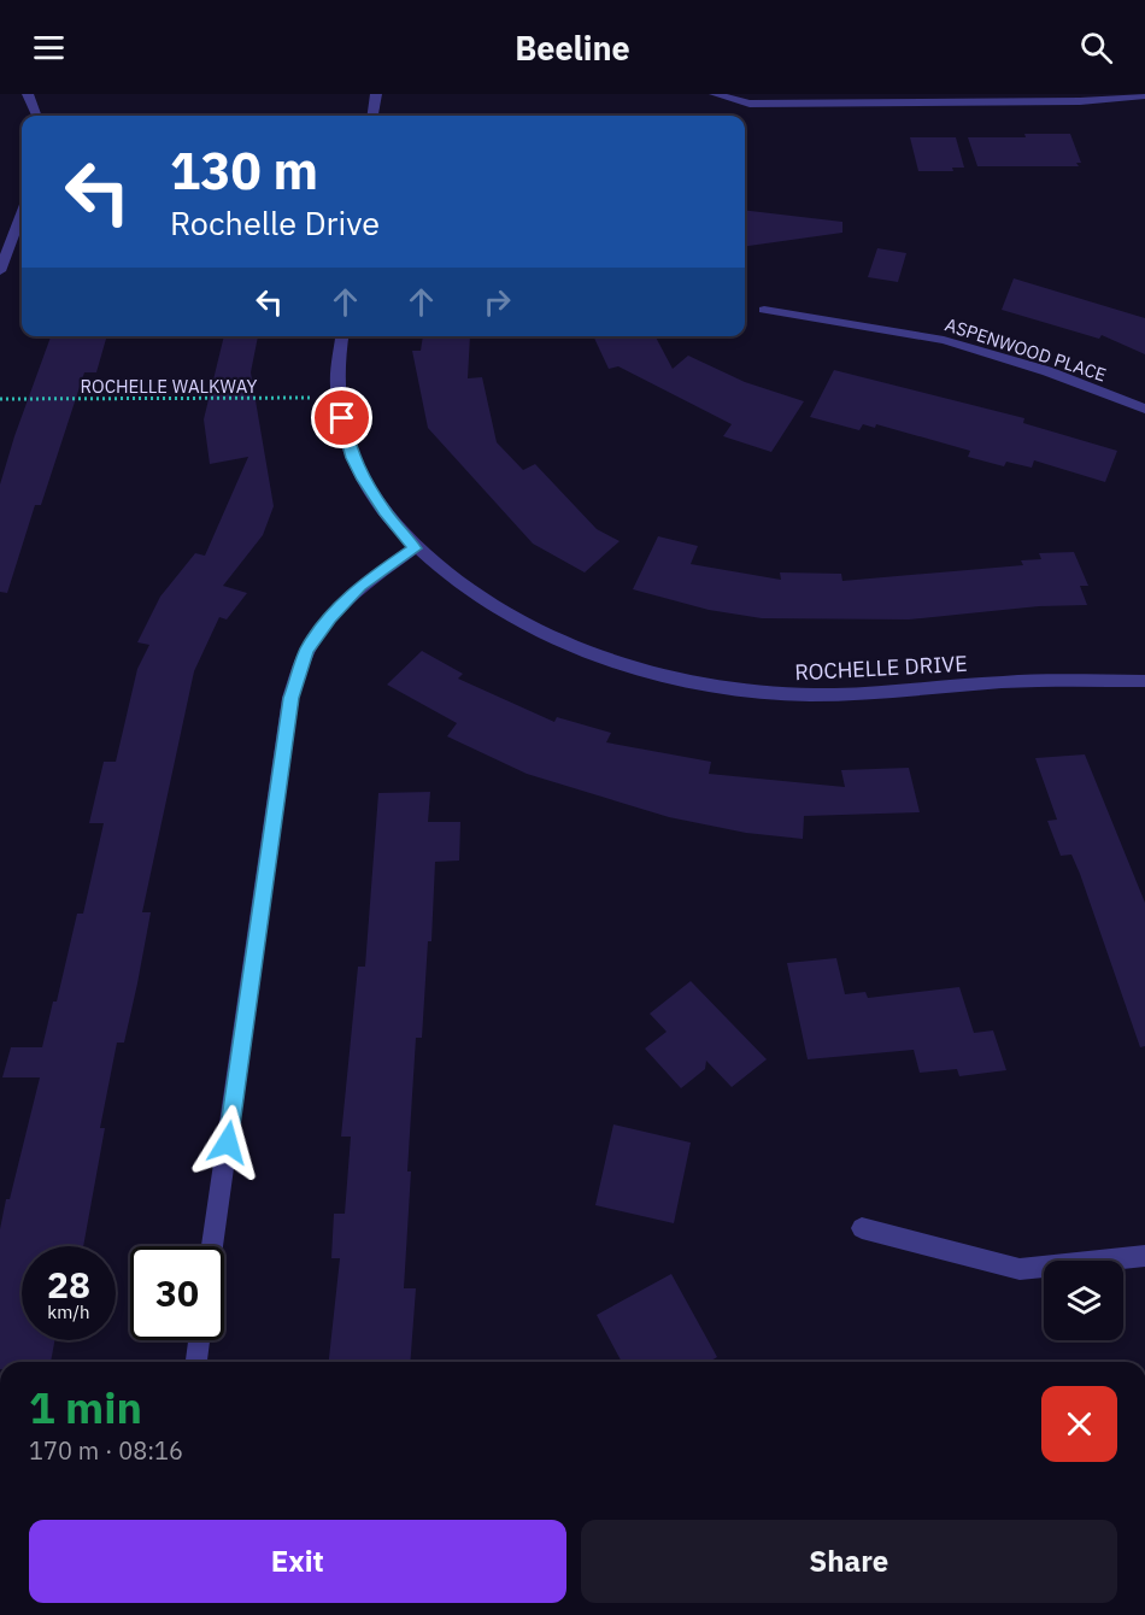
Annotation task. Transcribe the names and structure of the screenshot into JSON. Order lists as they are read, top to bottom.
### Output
{
  "streets": {
    "street": ["ASPENWOOD PLACE", "ROCHELLE DRIVE"],
    "path": ["ROCHELLE WALKWAY"]
  },
  "crossings": [
    ["ROCHELLE WALKWAY", "ROCHELLE DRIVE"]
  ],
  "page": {
    "header": "Beeline",
    "turn": ["130 m", "Rochelle Drive"],
    "speed": "28 km/h",
    "limit": "30",
    "heading": ["1 min", "170 m · 08:16"],
    "buttons": ["Exit", "Share"]
  }
}
